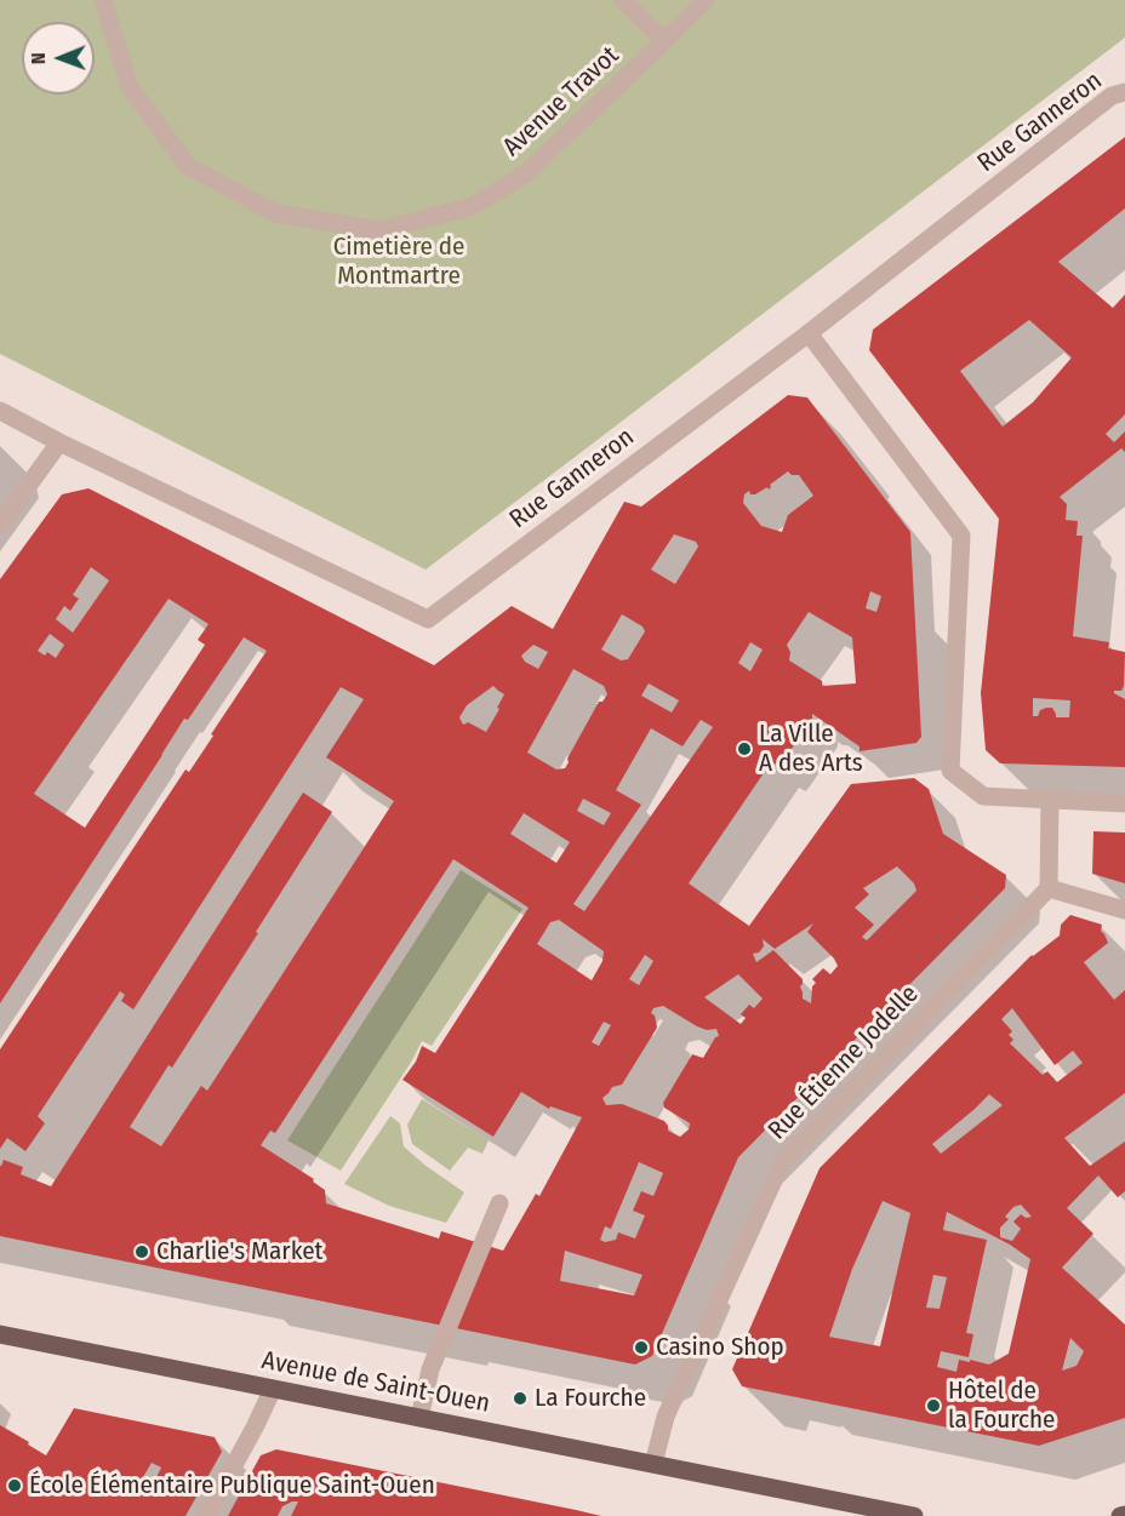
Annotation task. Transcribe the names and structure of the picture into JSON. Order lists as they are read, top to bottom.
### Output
{
  "streets": {
    "main road": ["Avenue de Saint-Ouen"],
    "street": ["Avenue Travot", "Rue Ganneron", "Rue Étienne Jodelle"]
  },
  "crossings": [
    ["Rue Étienne Jodelle", "Avenue de Saint-Ouen"]
  ],
  "parks": ["Cimetière de Montmartre"],
  "places": [
    "La Ville A des Arts",
    "Charlie's Market",
    "Casino Shop",
    "La Fourche",
    "Hôtel de la Fourche",
    "École Élémentaire Publique Saint-Ouen"
  ],
  "north": "left"
}
